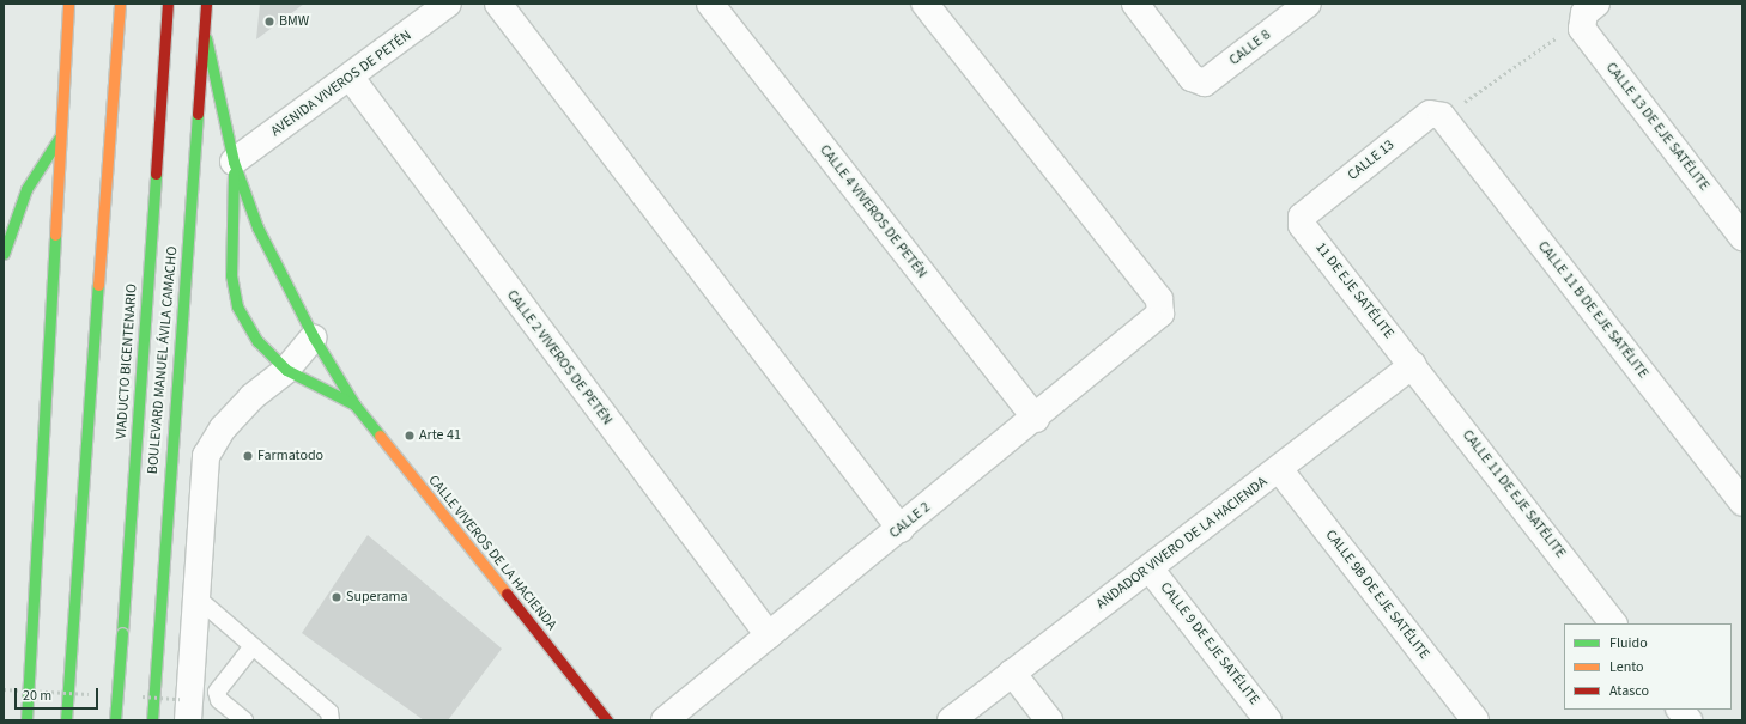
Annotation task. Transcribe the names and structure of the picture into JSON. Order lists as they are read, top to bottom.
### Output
{
  "streets": {
    "main road": ["BOULEVARD MANUEL ÁVILA CAMACHO", "VIADUCTO BICENTENARIO", "CALLE VIVEROS DE LA HACIENDA"],
    "street": [
      "CALLE 8",
      "AVENIDA VIVEROS DE PETÉN",
      "CALLE 13 DE EJE SATÉLITE",
      "CALLE 13",
      "CALLE 4 VIVEROS DE PETÉN",
      "11 DE EJE SATÉLITE",
      "CALLE 11 B DE EJE SATÉLITE",
      "CALLE 2 VIVEROS DE PETÉN",
      "CALLE 11 DE EJE SATÉLITE",
      "CALLE 2",
      "ANDADOR VIVERO DE LA HACIENDA",
      "CALLE 9B DE EJE SATÉLITE",
      "CALLE 9 DE EJE SATÉLITE"
    ]
  },
  "crossings": [
    ["AVENIDA VIVEROS DE PETÉN", "CALLE 2 VIVEROS DE PETÉN"],
    ["AVENIDA VIVEROS DE PETÉN", "CALLE VIVEROS DE LA HACIENDA"],
    ["CALLE 13", "11 DE EJE SATÉLITE"],
    ["CALLE 13", "CALLE 11 B DE EJE SATÉLITE"],
    ["CALLE 4 VIVEROS DE PETÉN", "CALLE 2"],
    ["11 DE EJE SATÉLITE", "CALLE 11 DE EJE SATÉLITE"],
    ["11 DE EJE SATÉLITE", "ANDADOR VIVERO DE LA HACIENDA"],
    ["CALLE 2 VIVEROS DE PETÉN", "CALLE 2"],
    ["BOULEVARD MANUEL ÁVILA CAMACHO", "CALLE VIVEROS DE LA HACIENDA"],
    ["CALLE 11 DE EJE SATÉLITE", "ANDADOR VIVERO DE LA HACIENDA"],
    ["ANDADOR VIVERO DE LA HACIENDA", "CALLE 9B DE EJE SATÉLITE"],
    ["ANDADOR VIVERO DE LA HACIENDA", "CALLE 9 DE EJE SATÉLITE"]
  ],
  "places": [
    "BMW",
    "Arte 41",
    "Farmatodo",
    "Superama"
  ],
  "legend": ["Fluido", "Lento", "Atasco"],
  "scale_bar": "20 m"
}
